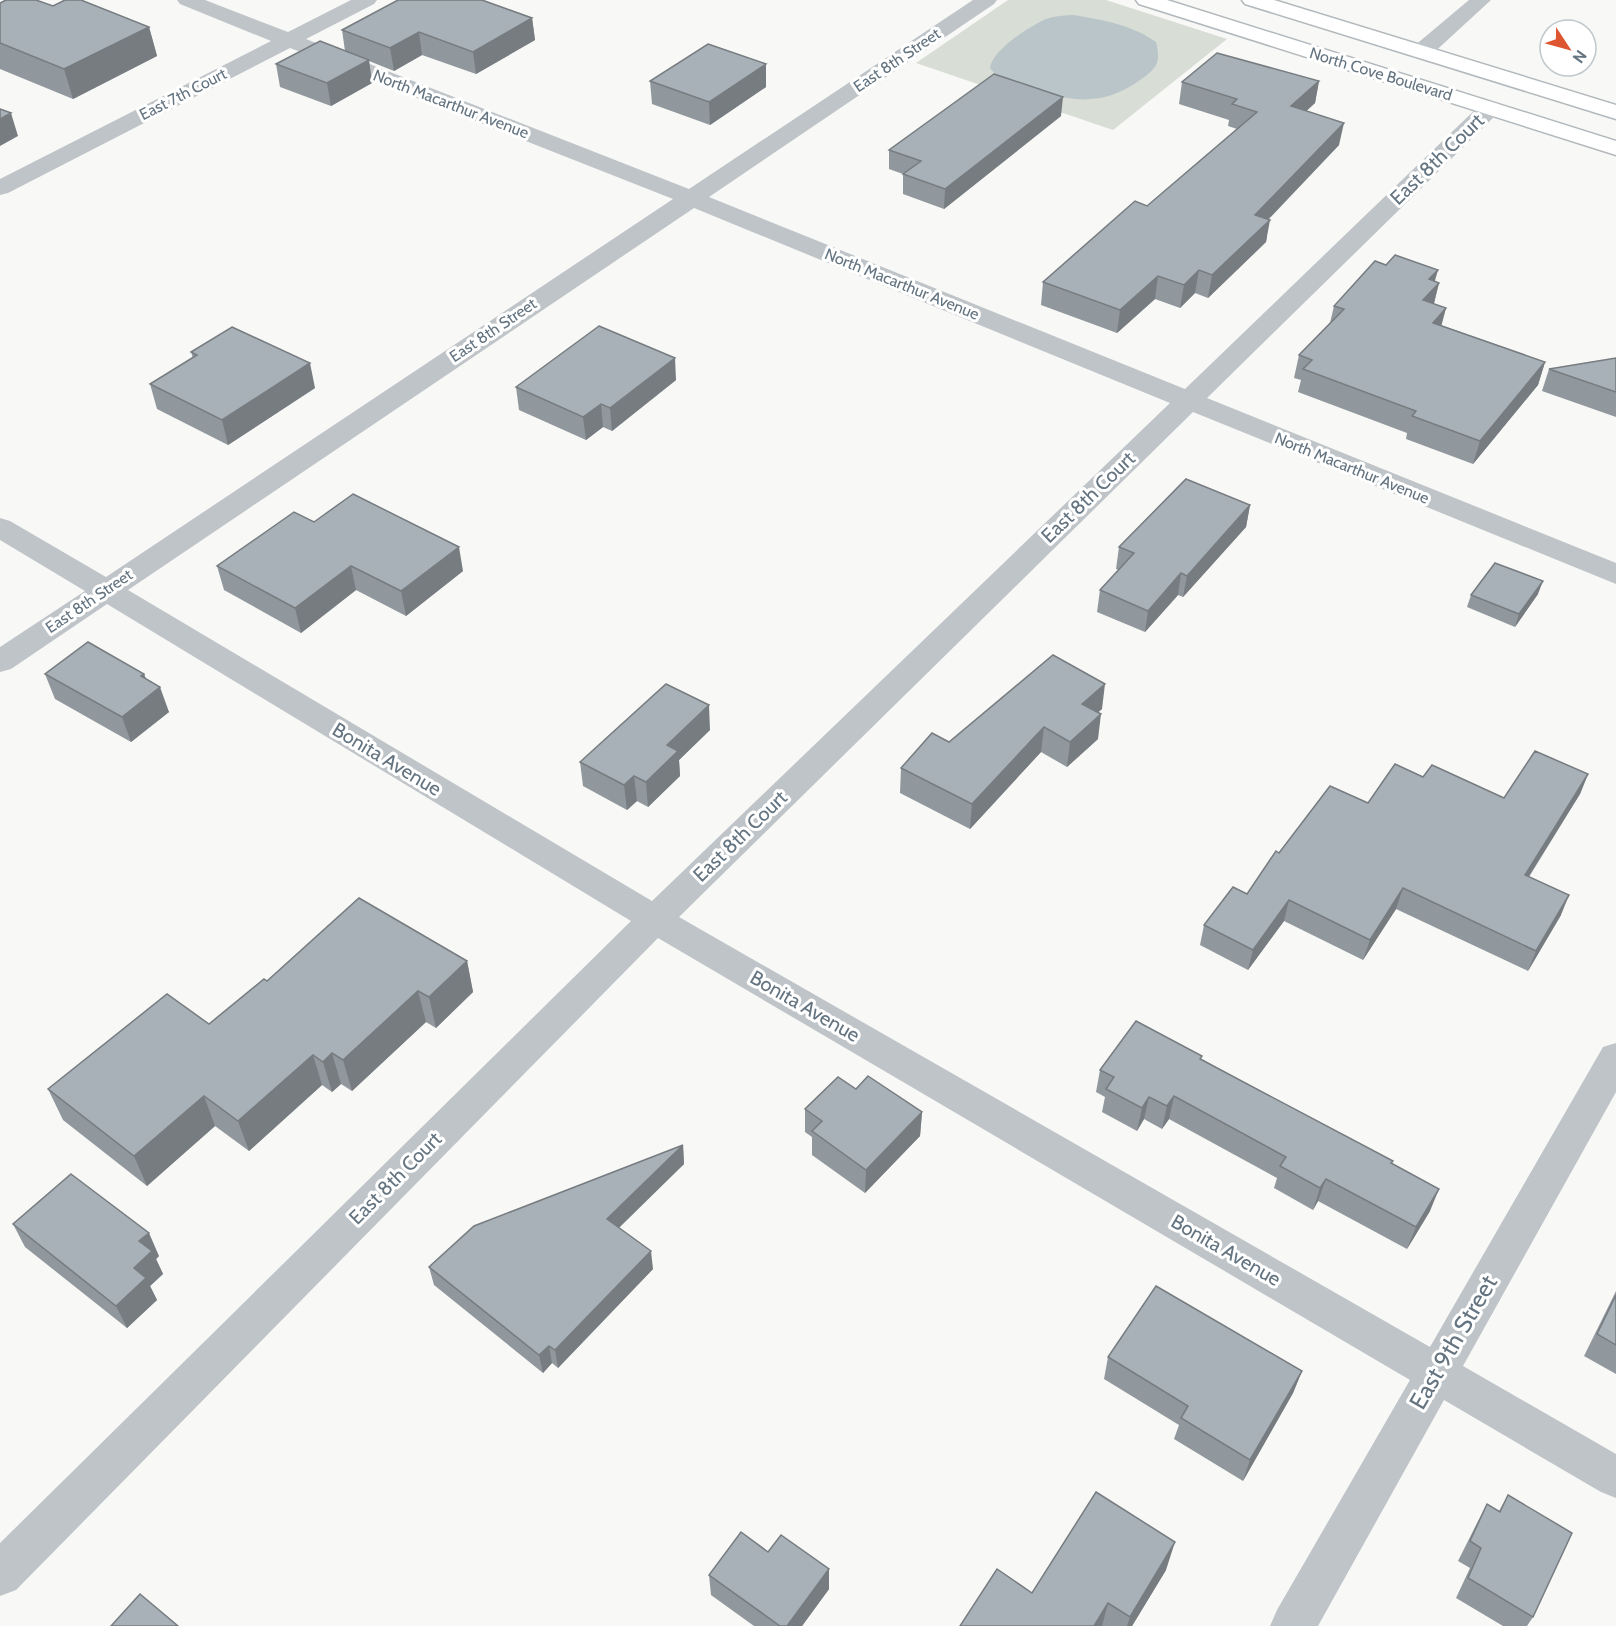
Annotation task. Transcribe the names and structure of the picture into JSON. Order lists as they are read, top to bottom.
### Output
{
  "streets": {
    "main road": ["North Cove Boulevard"],
    "street": [
      "East 8th Street",
      "East 7th Court",
      "North Macarthur Avenue",
      "East 8th Court",
      "Bonita Avenue",
      "East 9th Street"
    ]
  },
  "crossings": [
    ["East 8th Street", "North Macarthur Avenue"],
    ["East 8th Street", "Bonita Avenue"],
    ["North Cove Boulevard", "East 8th Court"],
    ["East 7th Court", "North Macarthur Avenue"],
    ["North Macarthur Avenue", "East 8th Court"],
    ["East 8th Court", "Bonita Avenue"],
    ["Bonita Avenue", "East 9th Street"]
  ],
  "north": "bottom right"
}
